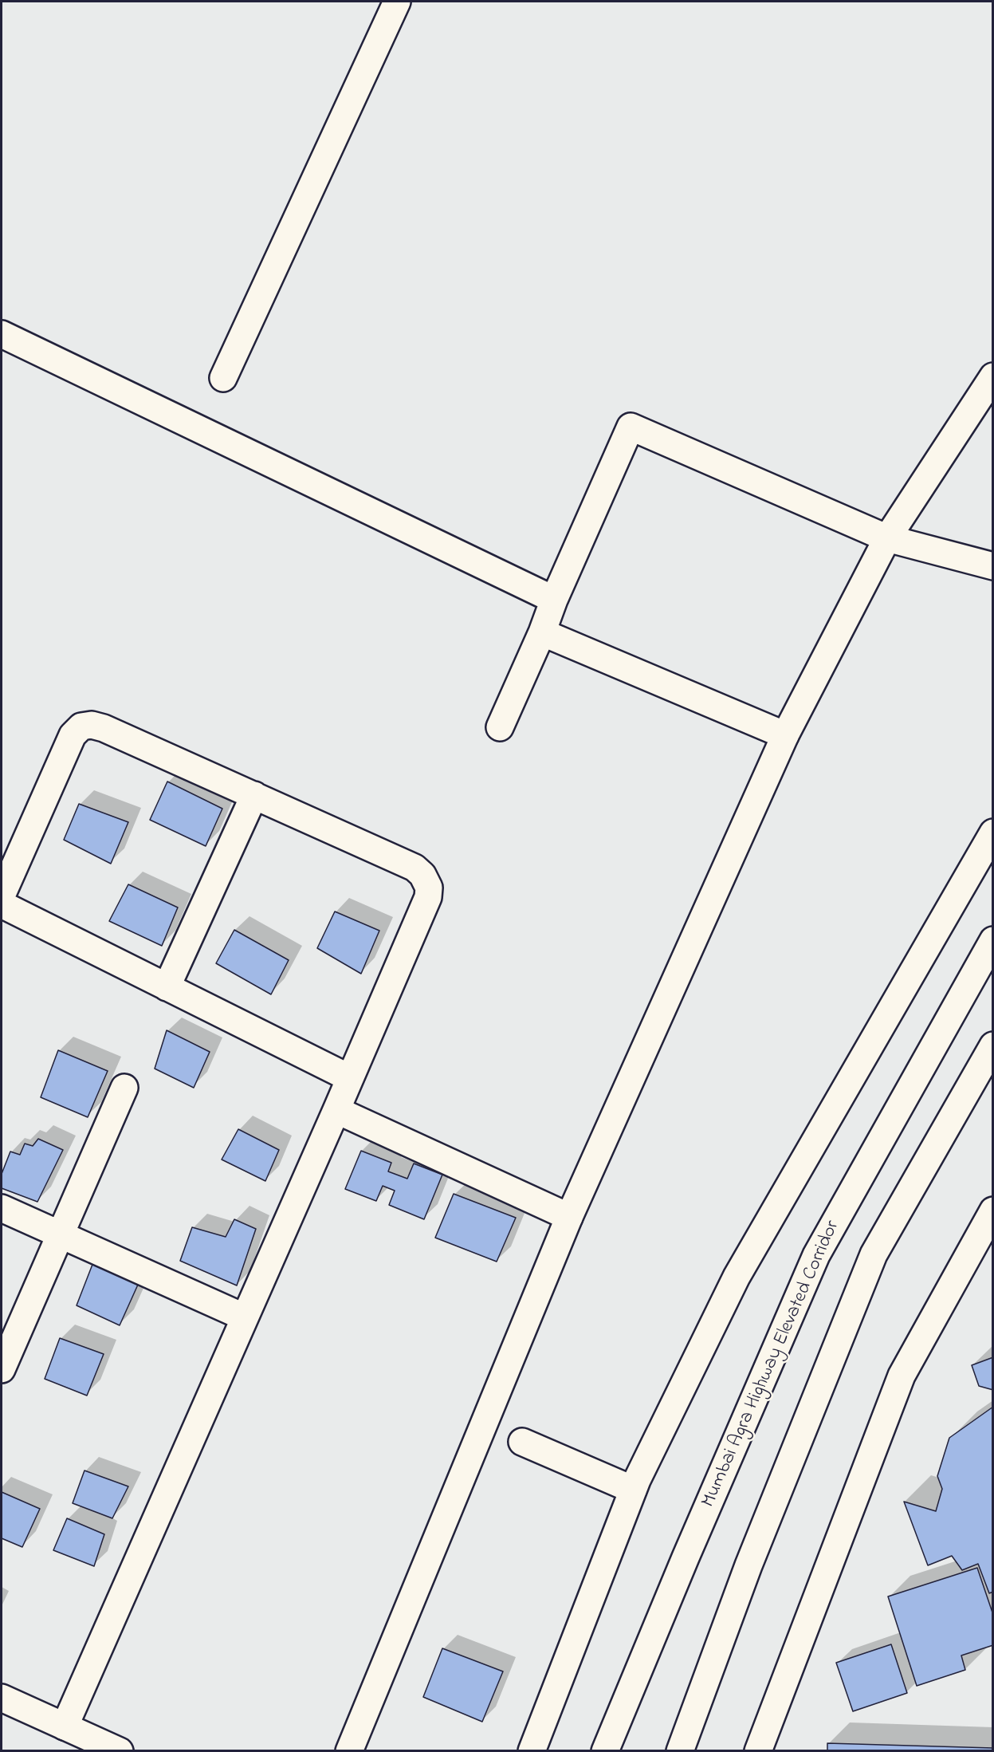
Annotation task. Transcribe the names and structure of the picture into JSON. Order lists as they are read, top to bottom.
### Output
{
  "streets": {
    "main road": ["Mumbai Agra Highway Elevated Corridor"]
  }
}
